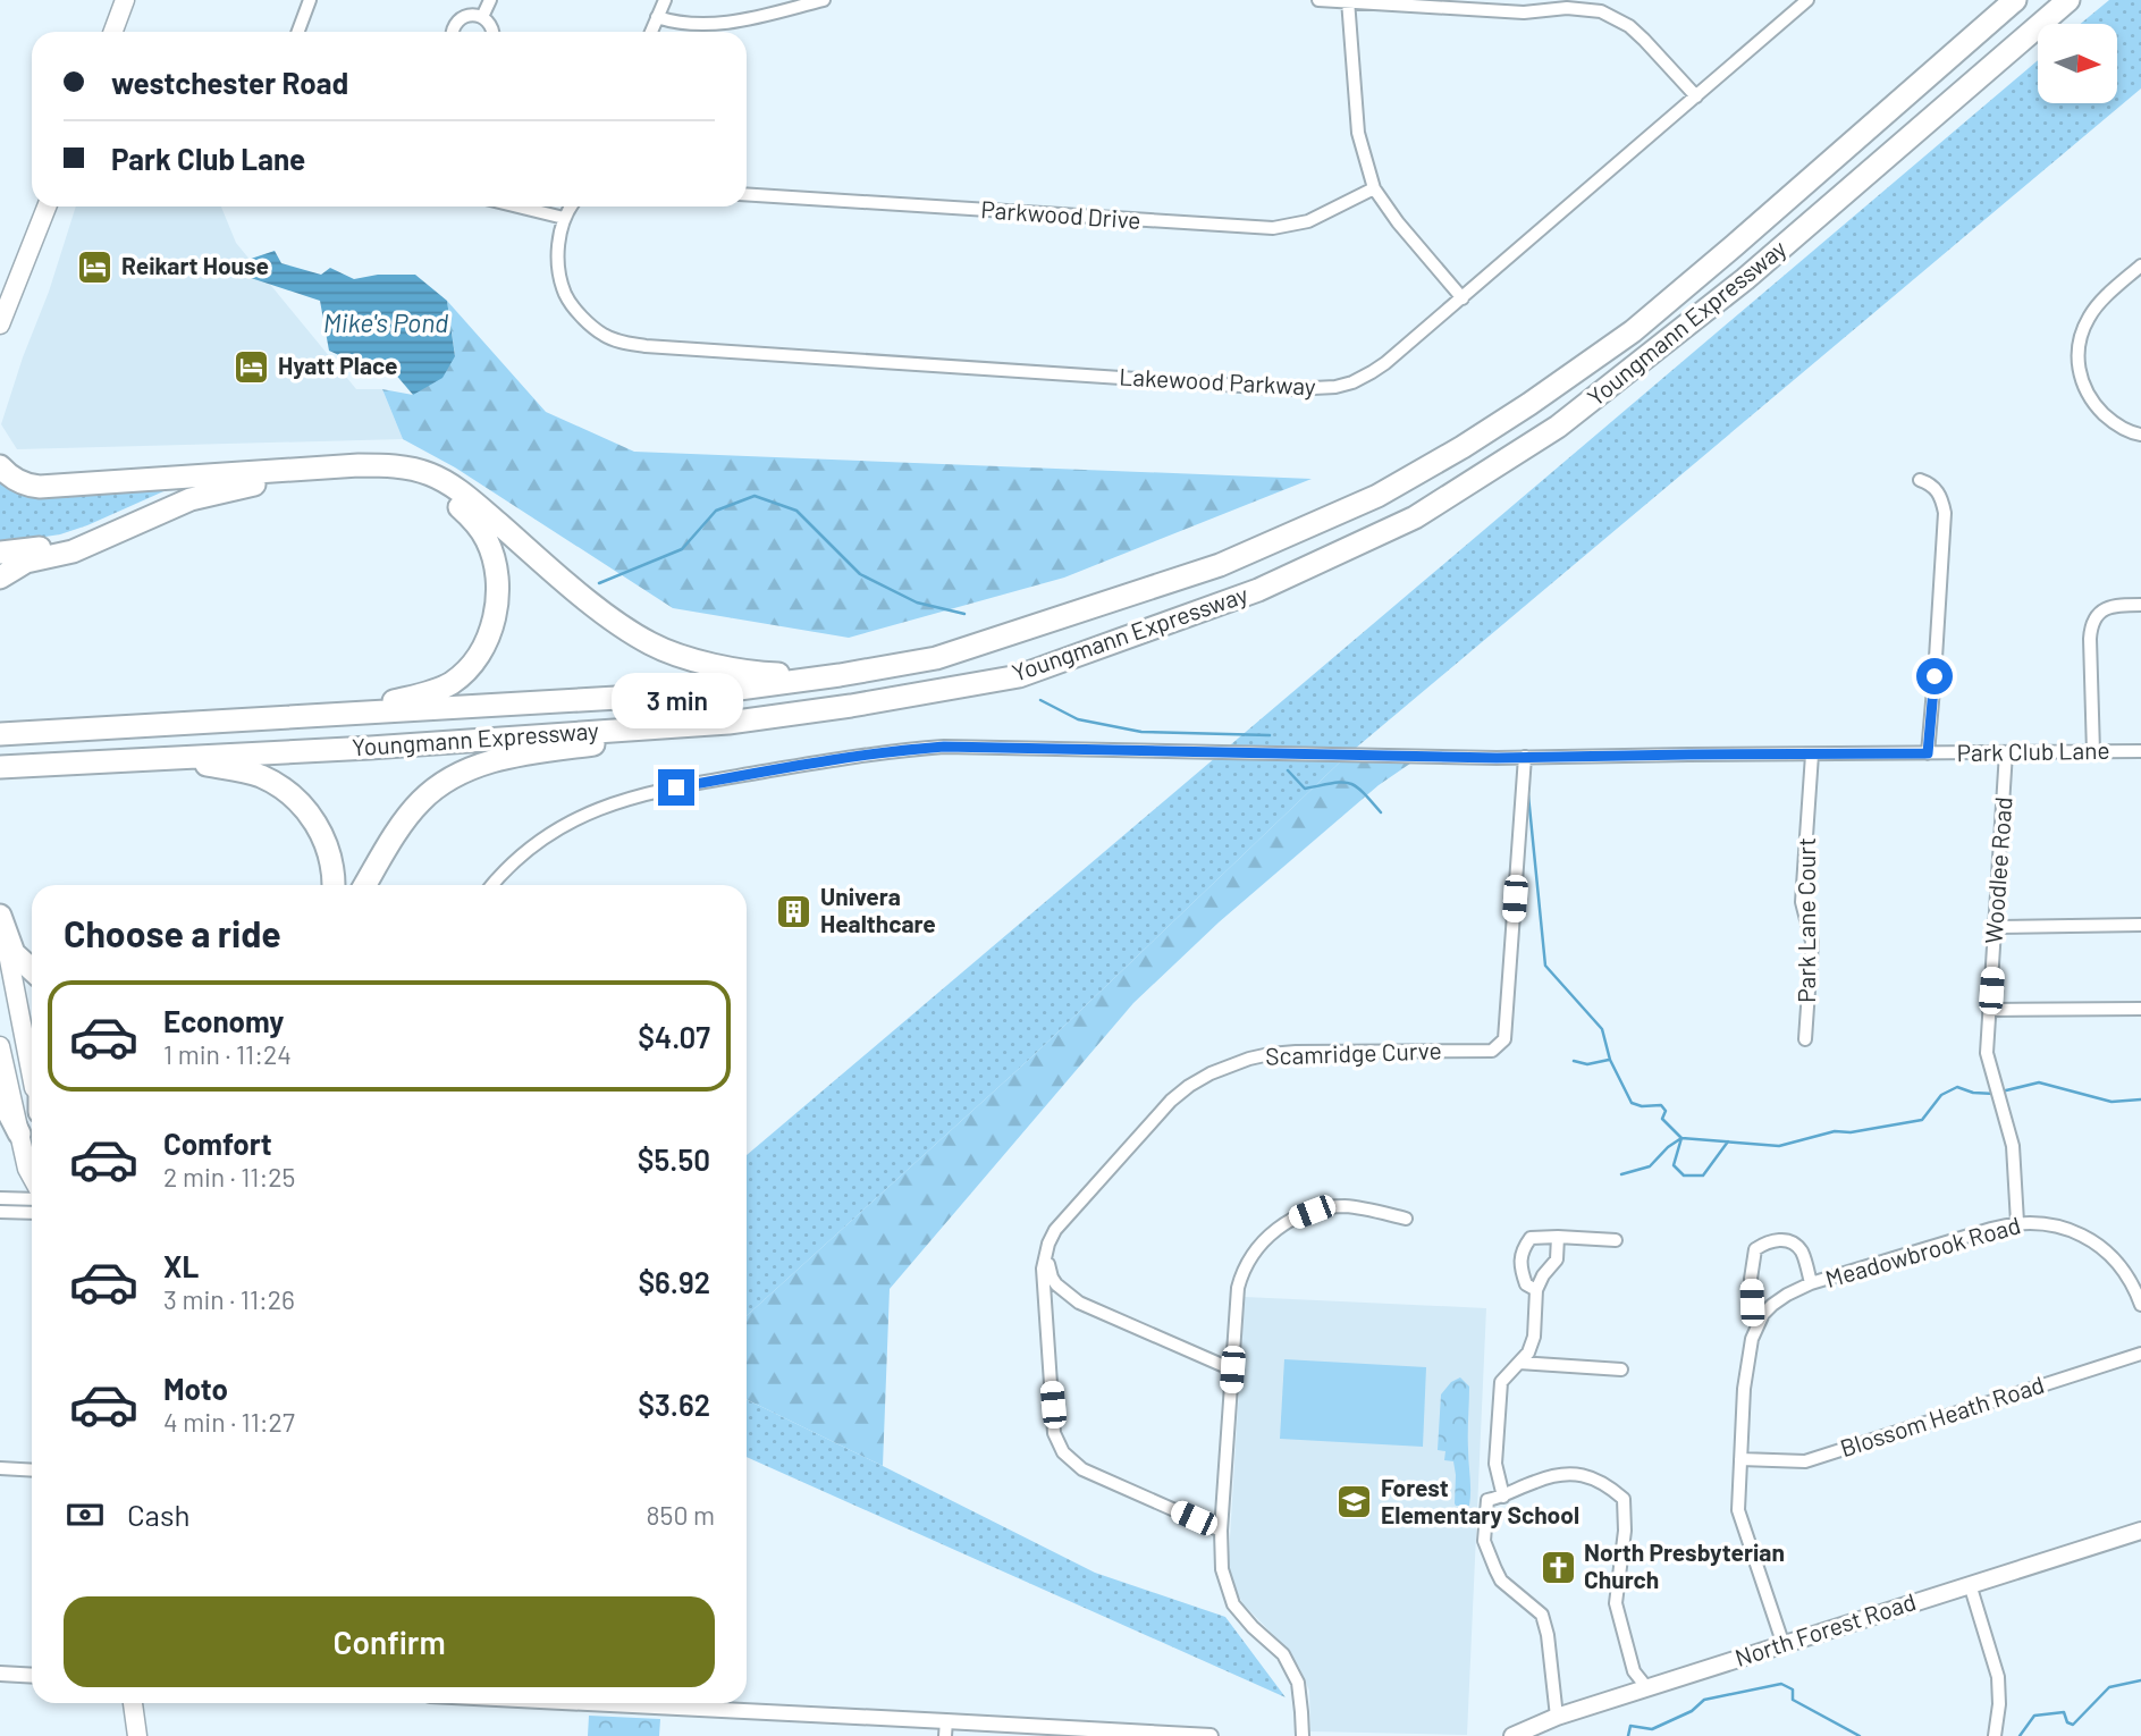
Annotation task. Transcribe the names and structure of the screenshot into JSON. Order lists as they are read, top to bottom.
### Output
{
  "streets": {
    "highway": ["Youngmann Expressway"],
    "main road": ["North Forest Road"],
    "street": [
      "Parkwood Drive",
      "Lakewood Parkway",
      "Park Club Lane",
      "Woodlee Road",
      "Park Lane Court",
      "Scamridge Curve",
      "Meadowbrook Road",
      "Blossom Heath Road"
    ]
  },
  "crossings": [
    ["Park Club Lane", "Woodlee Road"],
    ["Park Club Lane", "Park Lane Court"],
    ["Park Club Lane", "Scamridge Curve"],
    ["Woodlee Road", "Meadowbrook Road"]
  ],
  "water": ["Mike's Pond"],
  "places": {
    "hotel": ["Reikart House", "Hyatt Place"],
    "building": ["Univera Healthcare"],
    "school or university": ["Forest Elementary School"],
    "church": ["North Presbyterian Church"]
  },
  "north": "right",
  "page": {
    "banner": ["westchester Road", "Park Club Lane"],
    "bubble": "3 min",
    "heading": "Choose a ride",
    "list": [
      {
        "name": "Economy",
        "note": "1 min · 11:24",
        "value": "$4.07"
      },
      {
        "name": "Comfort",
        "note": "2 min · 11:25",
        "value": "$5.50"
      },
      {
        "name": "XL",
        "note": "3 min · 11:26",
        "value": "$6.92"
      },
      {
        "name": "Moto",
        "note": "4 min · 11:27",
        "value": "$3.62"
      }
    ],
    "pay": ["Cash", "850 m"],
    "buttons": "Confirm"
  }
}
